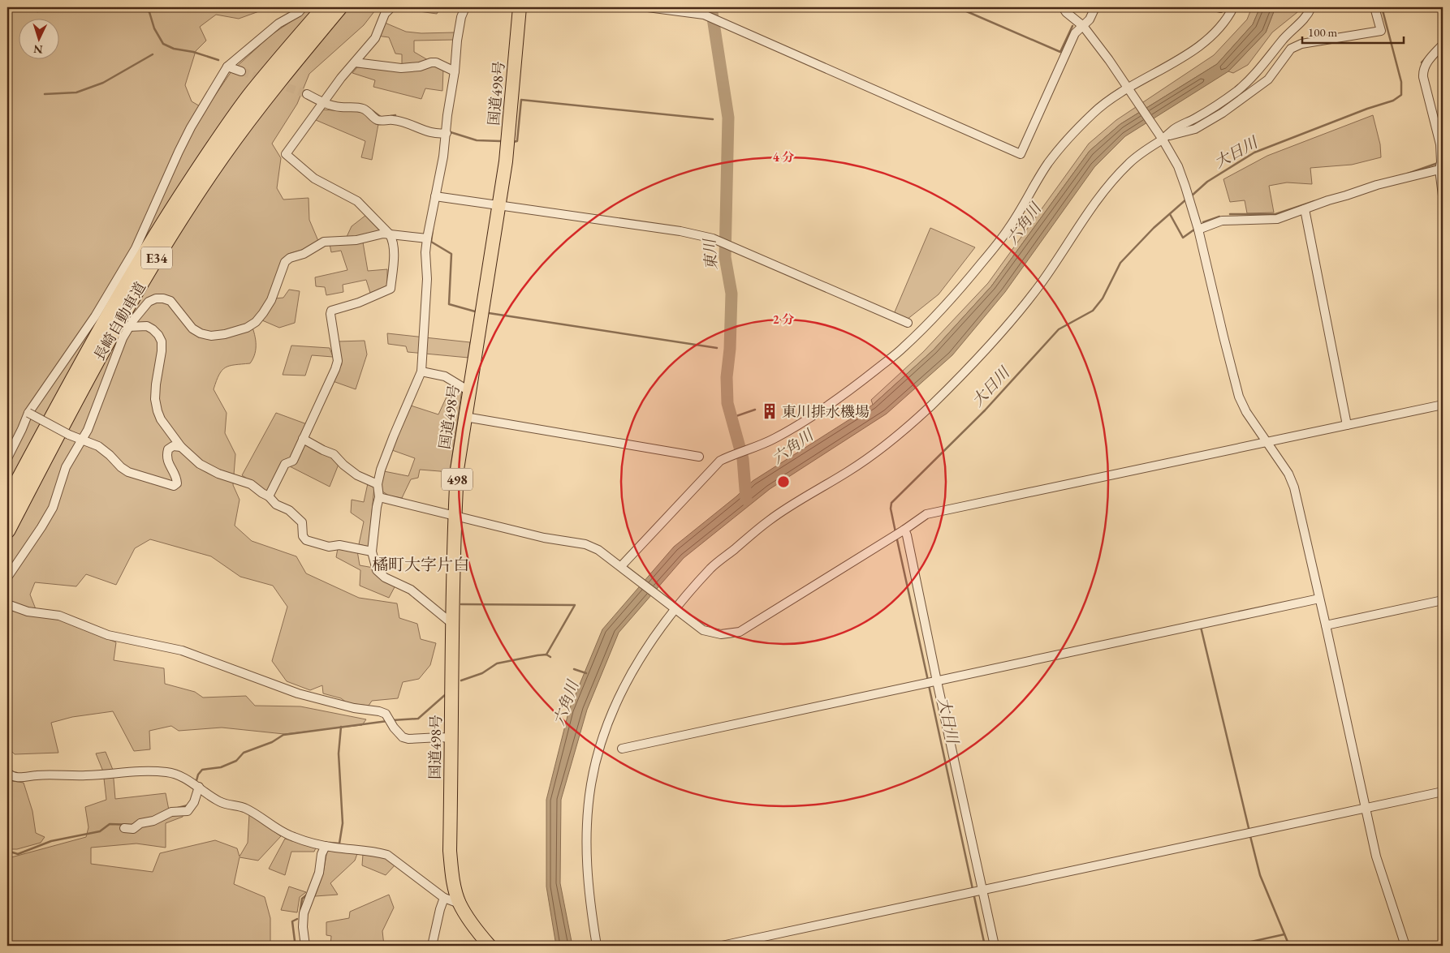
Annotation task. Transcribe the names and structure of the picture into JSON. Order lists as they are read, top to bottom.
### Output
{
  "streets": {
    "highway": [
      "国道498号",
      "E34",
      "長崎自動車道",
      "498"
    ]
  },
  "districts": ["橘町大字片白"],
  "water": ["大日川", "六角川", "東川"],
  "places": {
    "building": ["東川排水機場"]
  },
  "scale_bar": "100 m",
  "north": "bottom",
  "rings": ["4 分", "2 分"]
}
